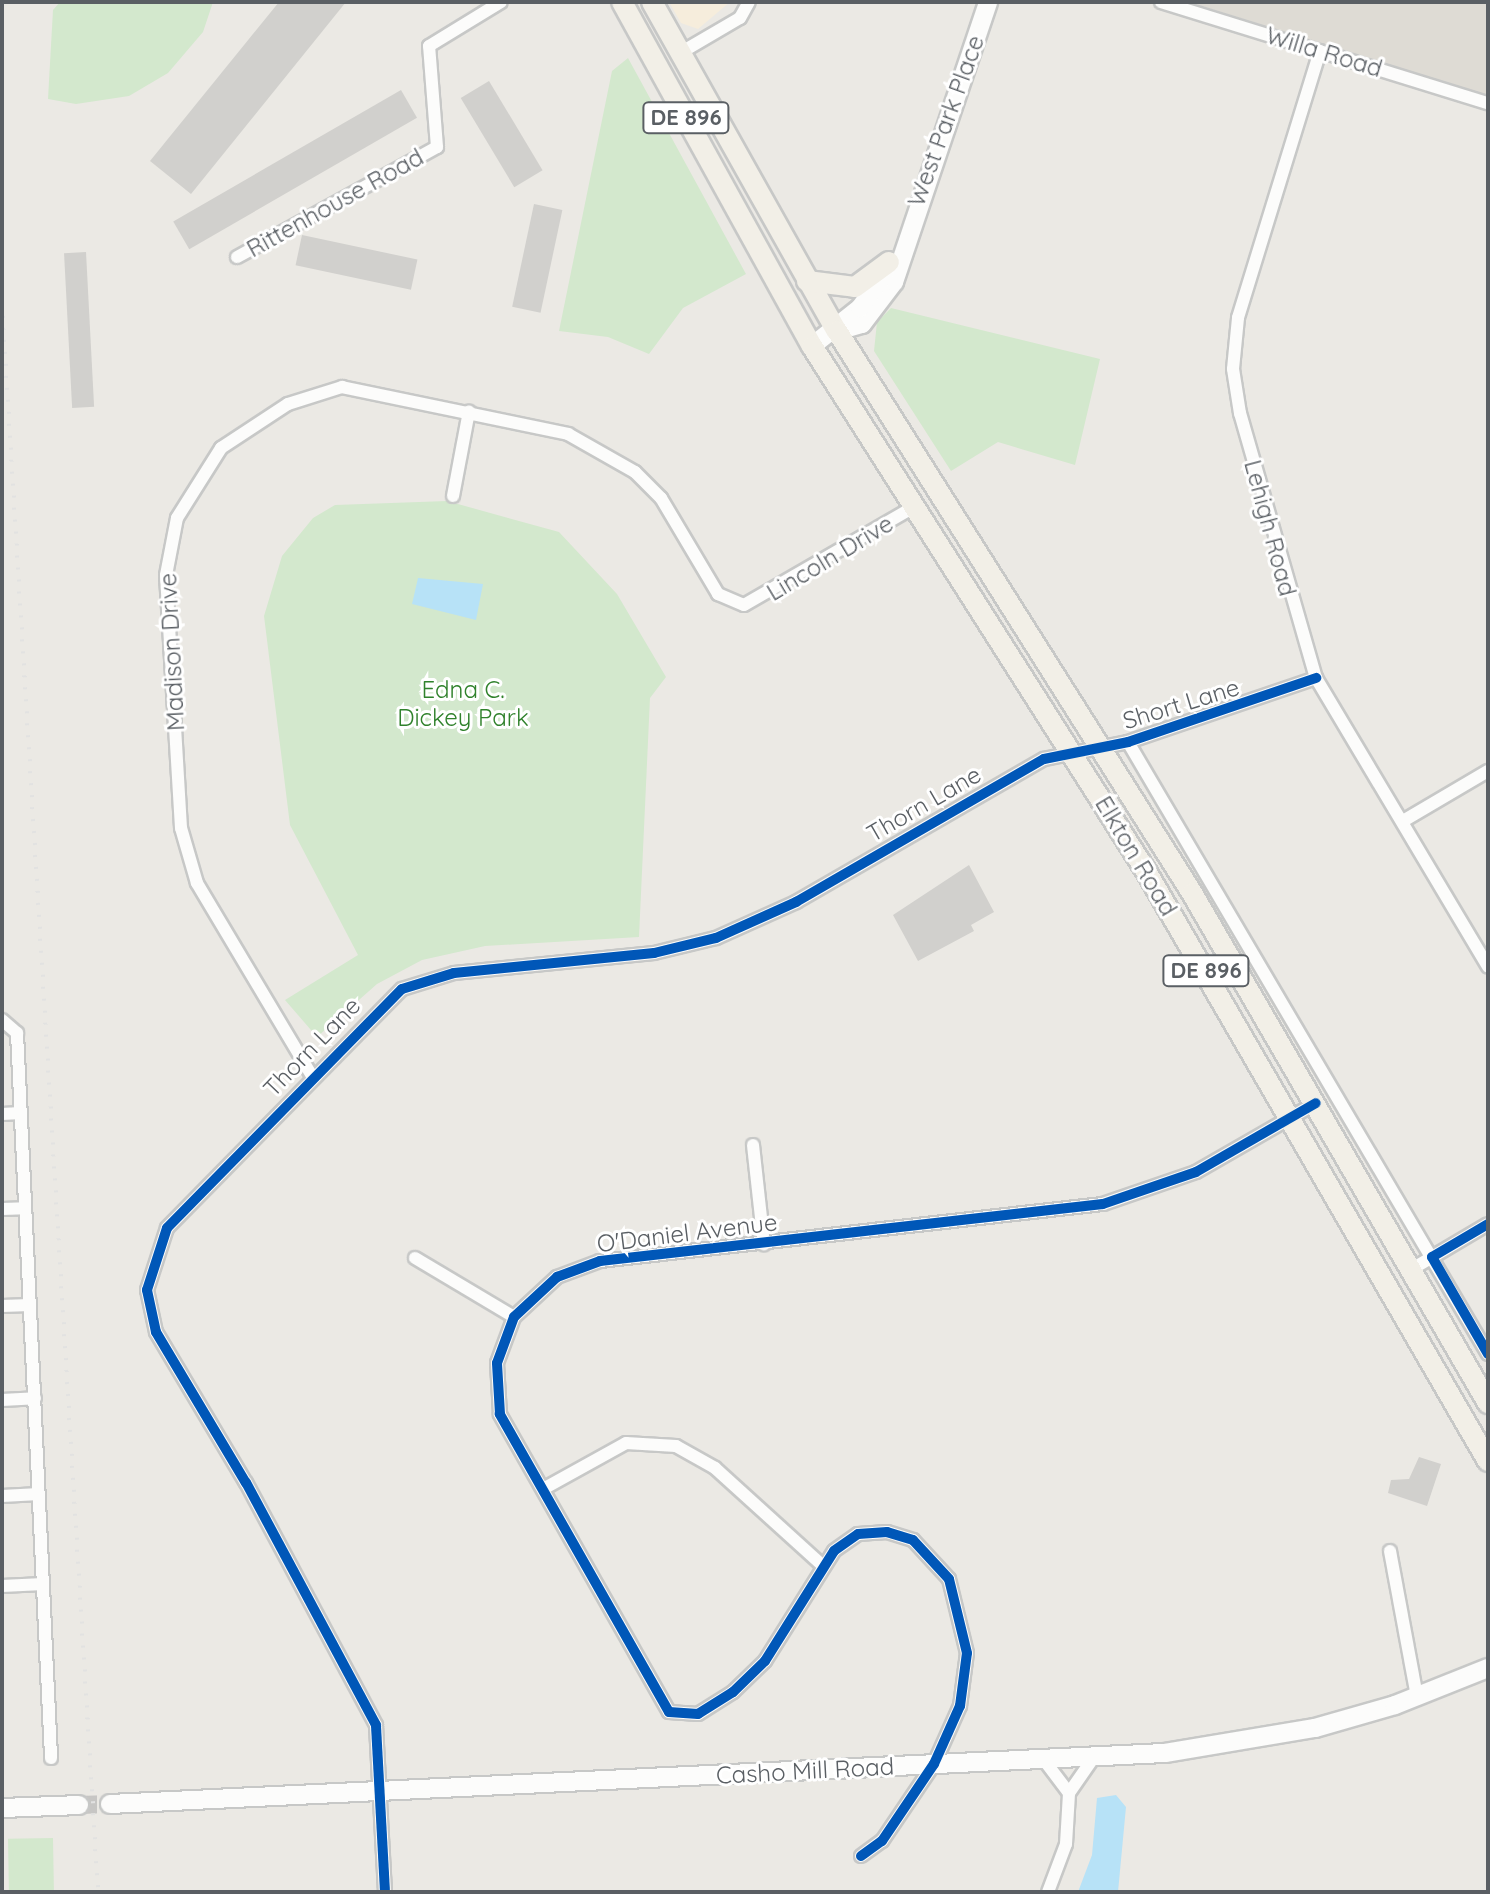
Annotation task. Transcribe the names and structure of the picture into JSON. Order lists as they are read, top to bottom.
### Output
{
  "streets": {
    "main road": ["DE 896", "Elkton Road"],
    "street": [
      "Willa Road",
      "West Park Place",
      "Rittenhouse Road",
      "Lehigh Road",
      "Lincoln Drive",
      "Madison Drive",
      "Short Lane",
      "Thorn Lane",
      "O'Daniel Avenue",
      "Casho Mill Road"
    ]
  },
  "crossings": [
    ["Willa Road", "Lehigh Road"],
    ["DE 896", "West Park Place"],
    ["DE 896", "Elkton Road"],
    ["West Park Place", "Elkton Road"],
    ["Lehigh Road", "Short Lane"],
    ["Lincoln Drive", "Madison Drive"],
    ["Lincoln Drive", "Elkton Road"],
    ["Madison Drive", "Thorn Lane"],
    ["Short Lane", "Thorn Lane"],
    ["Short Lane", "Elkton Road"],
    ["Thorn Lane", "Elkton Road"],
    ["Thorn Lane", "Casho Mill Road"],
    ["Elkton Road", "O'Daniel Avenue"]
  ],
  "parks": ["Edna C. Dickey Park"]
}
